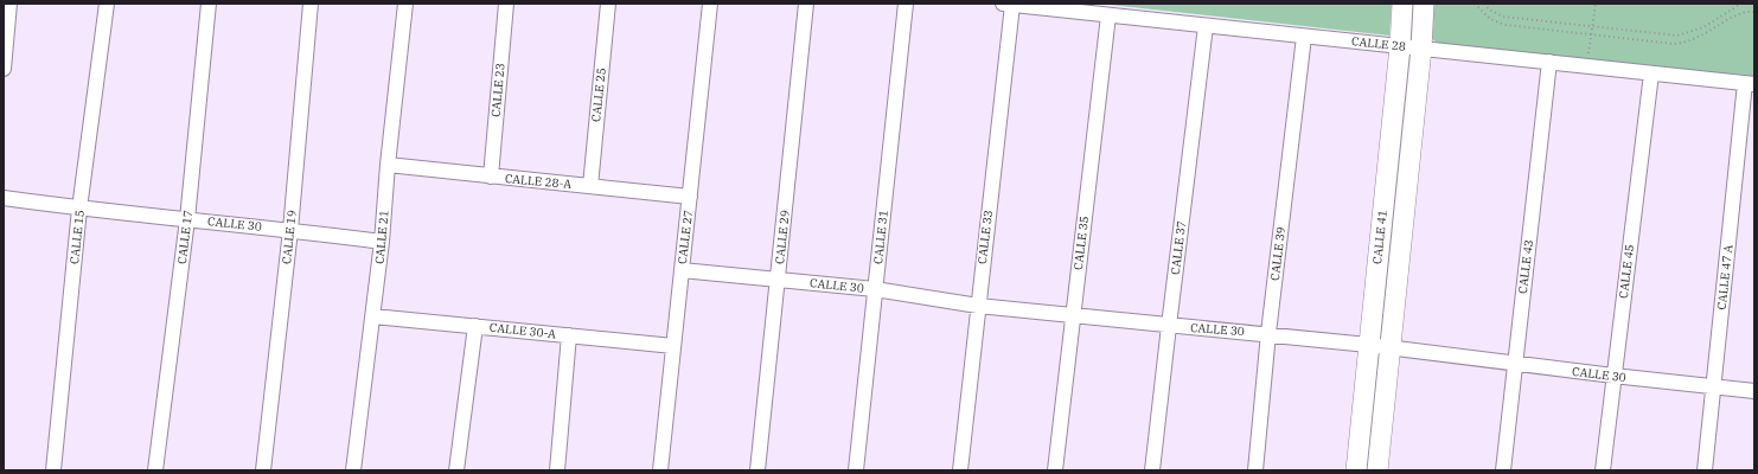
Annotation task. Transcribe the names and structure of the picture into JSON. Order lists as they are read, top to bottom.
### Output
{
  "streets": {
    "main road": ["CALLE 41"],
    "street": [
      "CALLE 28",
      "CALLE 23",
      "CALLE 25",
      "CALLE 28-A",
      "CALLE 30",
      "CALLE 15",
      "CALLE 17",
      "CALLE 19",
      "CALLE 21",
      "CALLE 27",
      "CALLE 29",
      "CALLE 31",
      "CALLE 33",
      "CALLE 35",
      "CALLE 37",
      "CALLE 39",
      "CALLE 43",
      "CALLE 45",
      "CALLE 47 A",
      "CALLE 30-A"
    ]
  },
  "crossings": [
    ["CALLE 28", "CALLE 33"],
    ["CALLE 28", "CALLE 41"],
    ["CALLE 28", "CALLE 35"],
    ["CALLE 28", "CALLE 37"],
    ["CALLE 28", "CALLE 39"],
    ["CALLE 28", "CALLE 43"],
    ["CALLE 28", "CALLE 45"],
    ["CALLE 28", "CALLE 47 A"],
    ["CALLE 23", "CALLE 28-A"],
    ["CALLE 25", "CALLE 28-A"],
    ["CALLE 28-A", "CALLE 21"],
    ["CALLE 28-A", "CALLE 27"],
    ["CALLE 30", "CALLE 15"],
    ["CALLE 30", "CALLE 17"],
    ["CALLE 30", "CALLE 19"],
    ["CALLE 30", "CALLE 21"],
    ["CALLE 30", "CALLE 27"],
    ["CALLE 30", "CALLE 29"],
    ["CALLE 30", "CALLE 31"],
    ["CALLE 30", "CALLE 33"],
    ["CALLE 30", "CALLE 41"],
    ["CALLE 30", "CALLE 35"],
    ["CALLE 30", "CALLE 37"],
    ["CALLE 30", "CALLE 39"],
    ["CALLE 30", "CALLE 43"],
    ["CALLE 30", "CALLE 45"],
    ["CALLE 30", "CALLE 47 A"],
    ["CALLE 21", "CALLE 30-A"],
    ["CALLE 27", "CALLE 30-A"]
  ]
}
